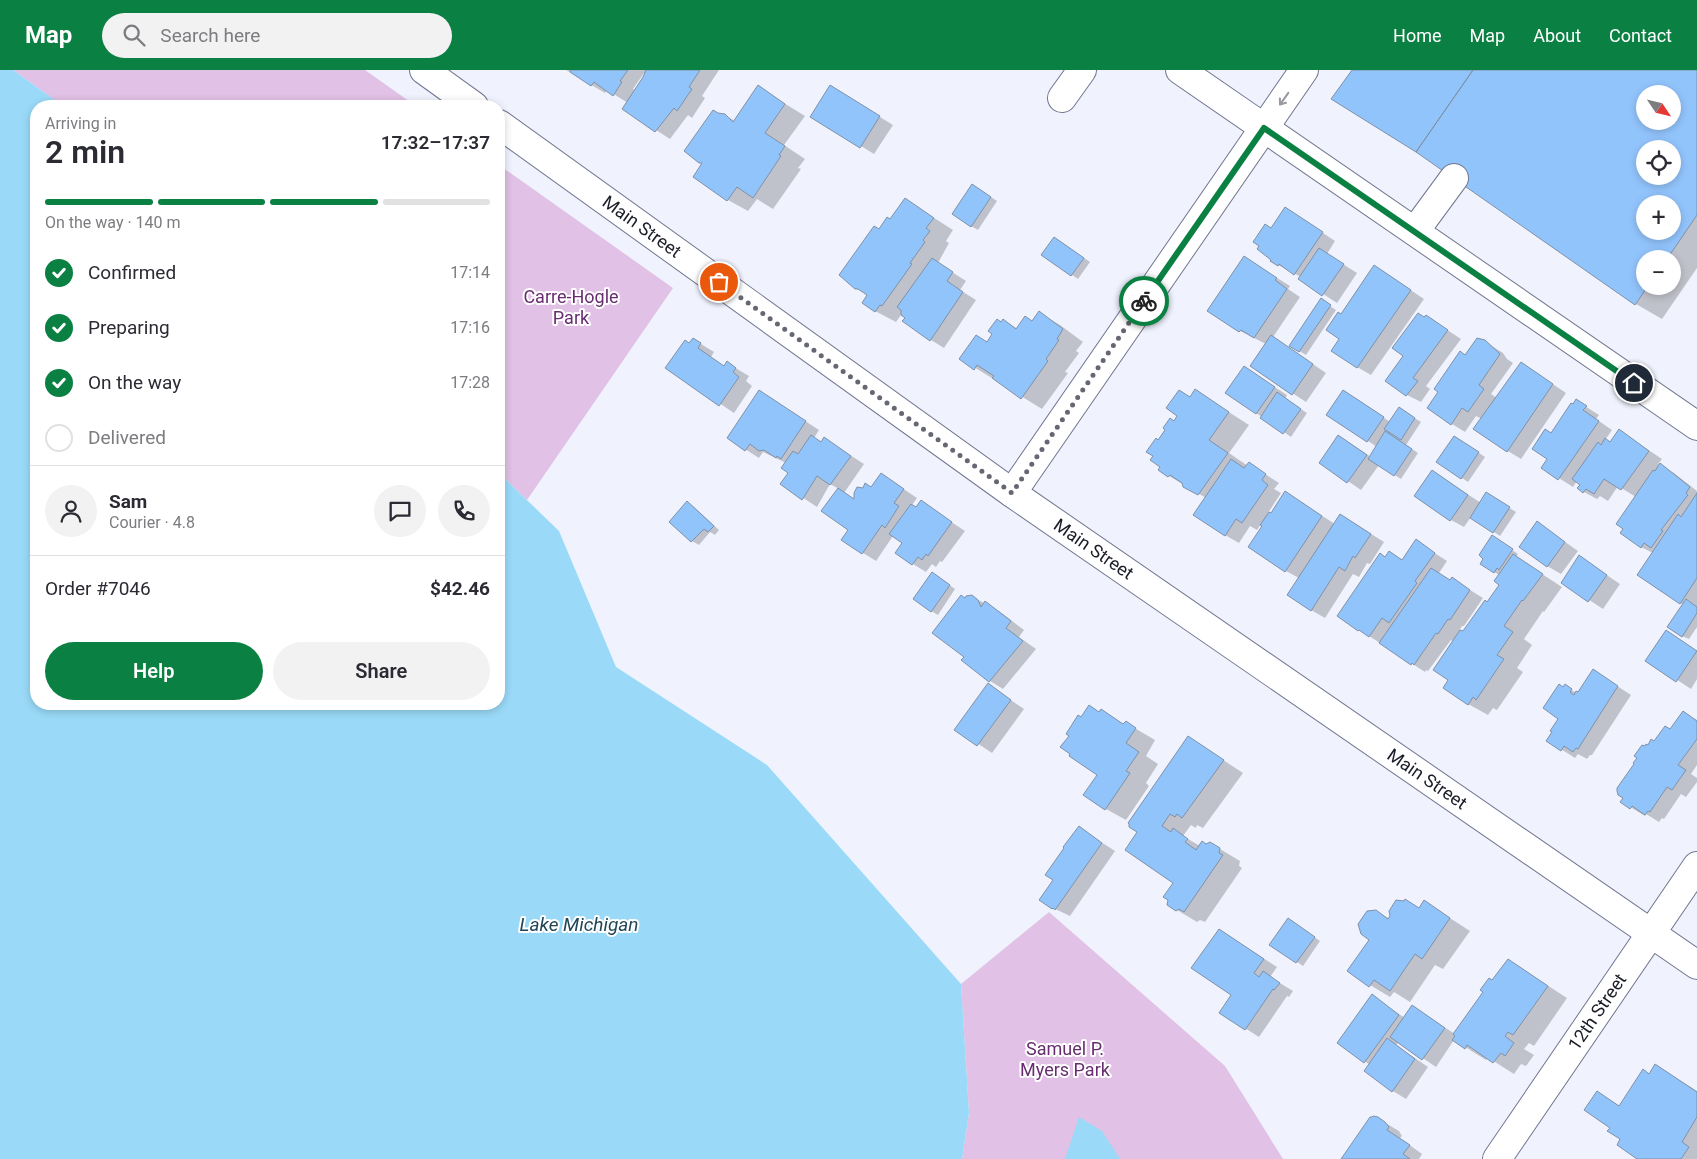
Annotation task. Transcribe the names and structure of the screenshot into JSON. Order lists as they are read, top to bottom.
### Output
{
  "streets": {
    "main road": ["Main Street", "12th Street"]
  },
  "crossings": [
    ["Main Street", "12th Street"]
  ],
  "water": ["Lake Michigan"],
  "parks": ["Carre-Hogle Park", "Samuel P. Myers Park"],
  "north": "bottom right",
  "page": {
    "header": "Map",
    "search": "Search here",
    "nav": [
      "Home",
      "Map",
      "About",
      "Contact"
    ],
    "map_buttons": ["+", "−"],
    "heading": ["2 min", "Arriving in", "17:32–17:37"],
    "panel": [
      "Sam",
      "Courier · 4.8",
      "Order #7046",
      "$42.46"
    ],
    "bar": "On the way · 140 m",
    "list": [
      ["Confirmed", "17:14"],
      ["Preparing", "17:16"],
      ["On the way", "17:28"],
      "Delivered"
    ],
    "buttons": ["Help", "Share"]
  }
}
